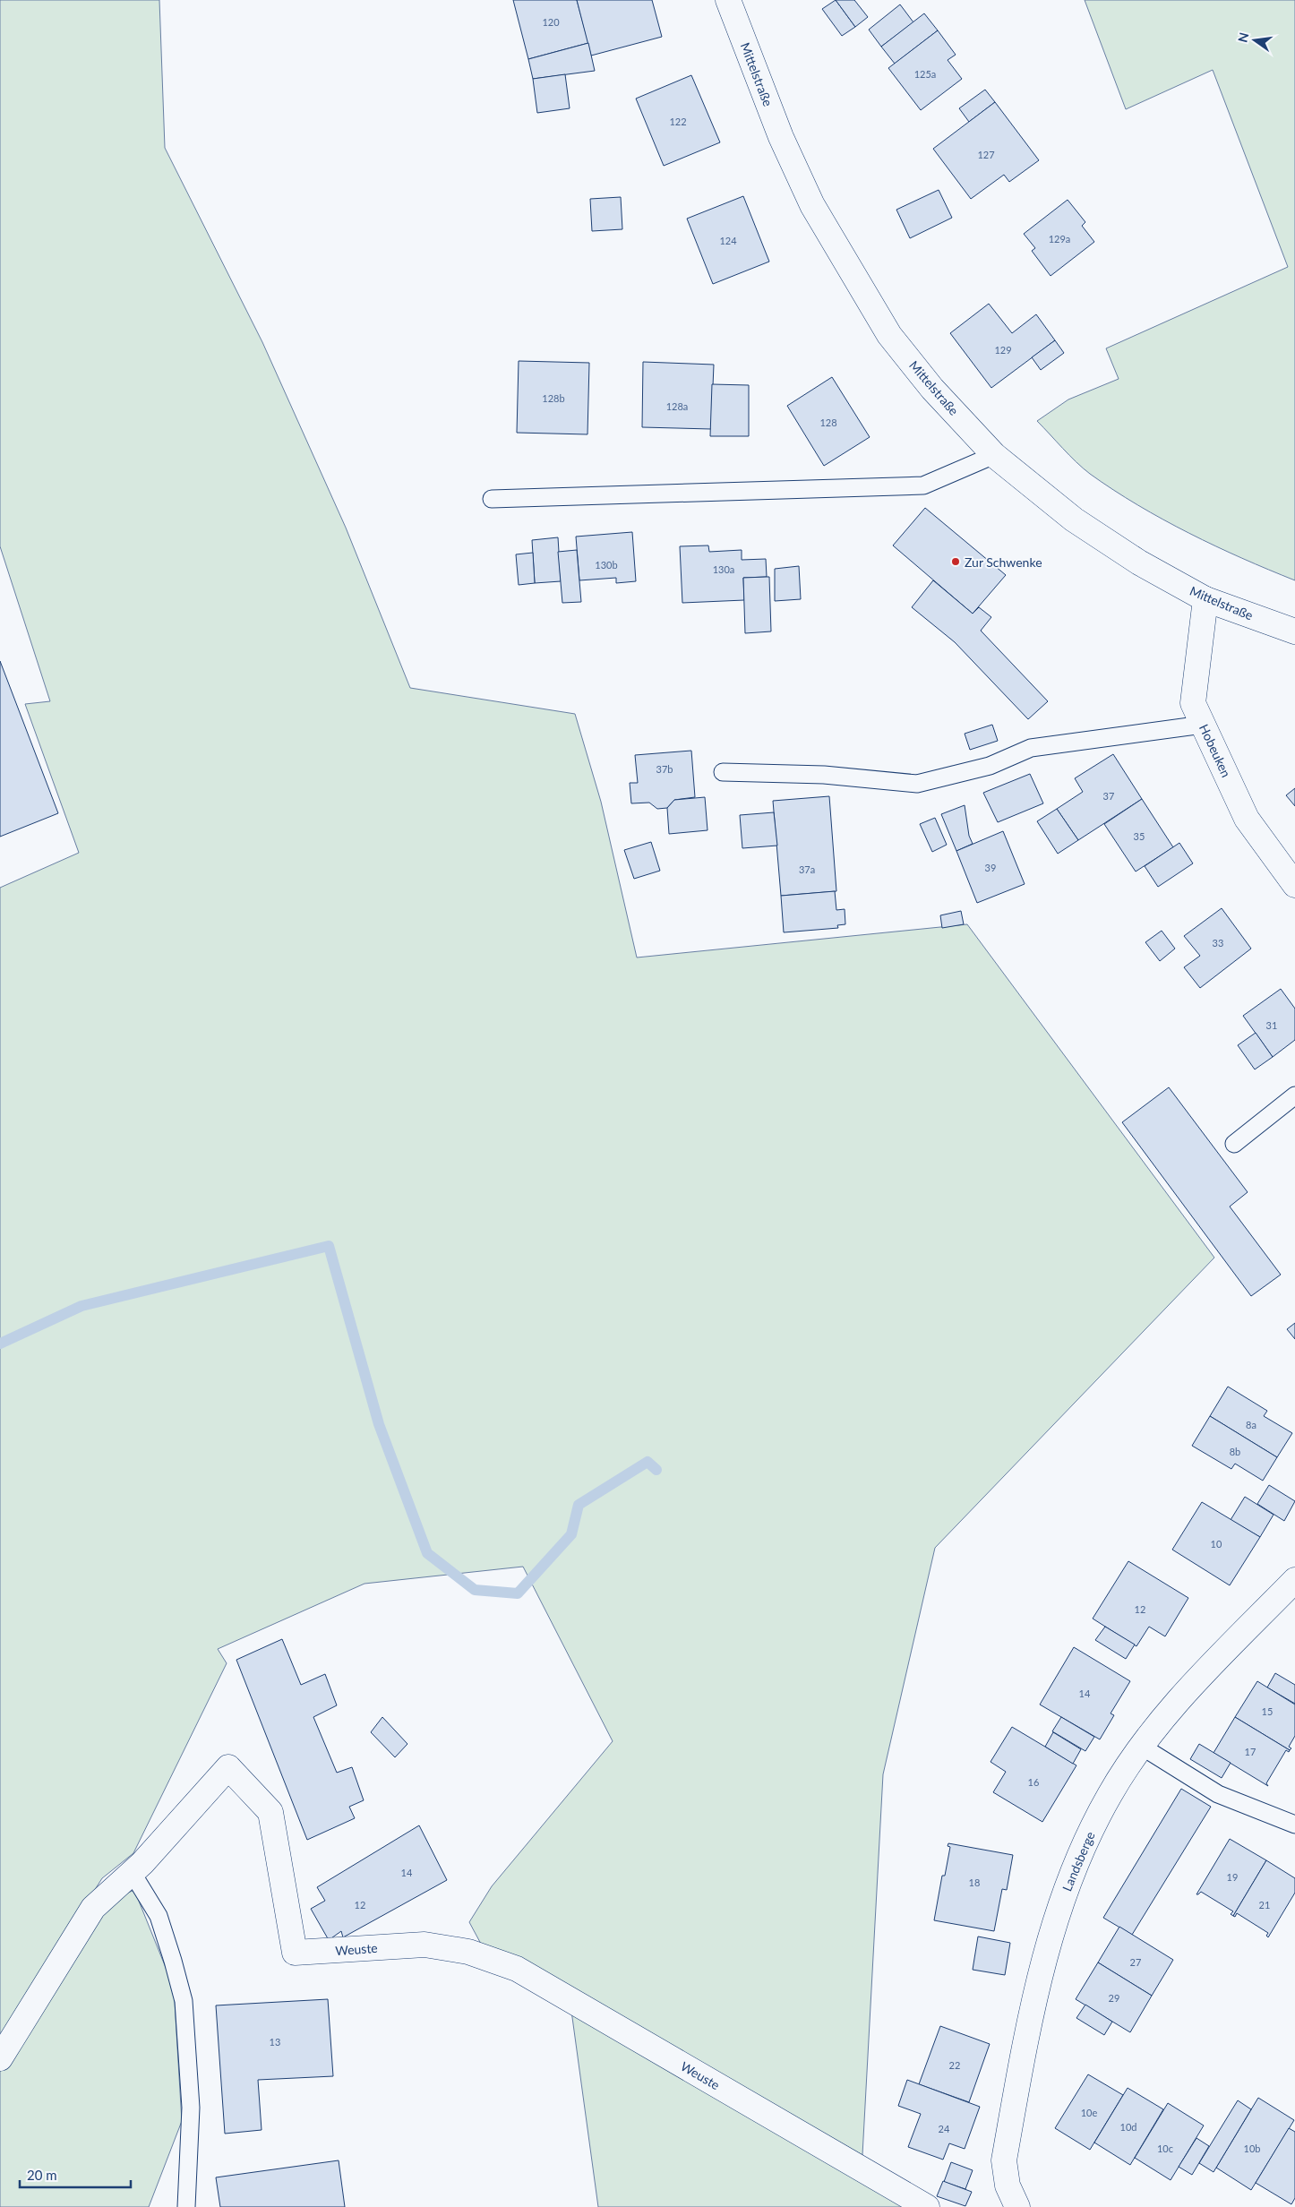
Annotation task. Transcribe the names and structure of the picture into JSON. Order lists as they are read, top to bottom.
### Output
{
  "streets": {
    "street": [
      "Mittelstraße",
      "Hobeuken",
      "Landsberge",
      "Weuste"
    ]
  },
  "crossings": [
    ["Mittelstraße", "Hobeuken"]
  ],
  "places": ["Zur Schwenke"],
  "house_numbers": [
    "120",
    "125a",
    "122",
    "127",
    "129a",
    "124",
    "129",
    "128b",
    "128a",
    "128",
    "130b",
    "130a",
    "37b",
    "37",
    "35",
    "39",
    "37a",
    "33",
    "31",
    "8a",
    "8b",
    "10",
    "12",
    "14",
    "15",
    "17",
    "16",
    "14",
    "19",
    "18",
    "12",
    "21",
    "27",
    "29",
    "13",
    "22",
    "10e",
    "10d",
    "24",
    "10c",
    "10b"
  ],
  "scale_bar": "20 m",
  "north": "left"
}
